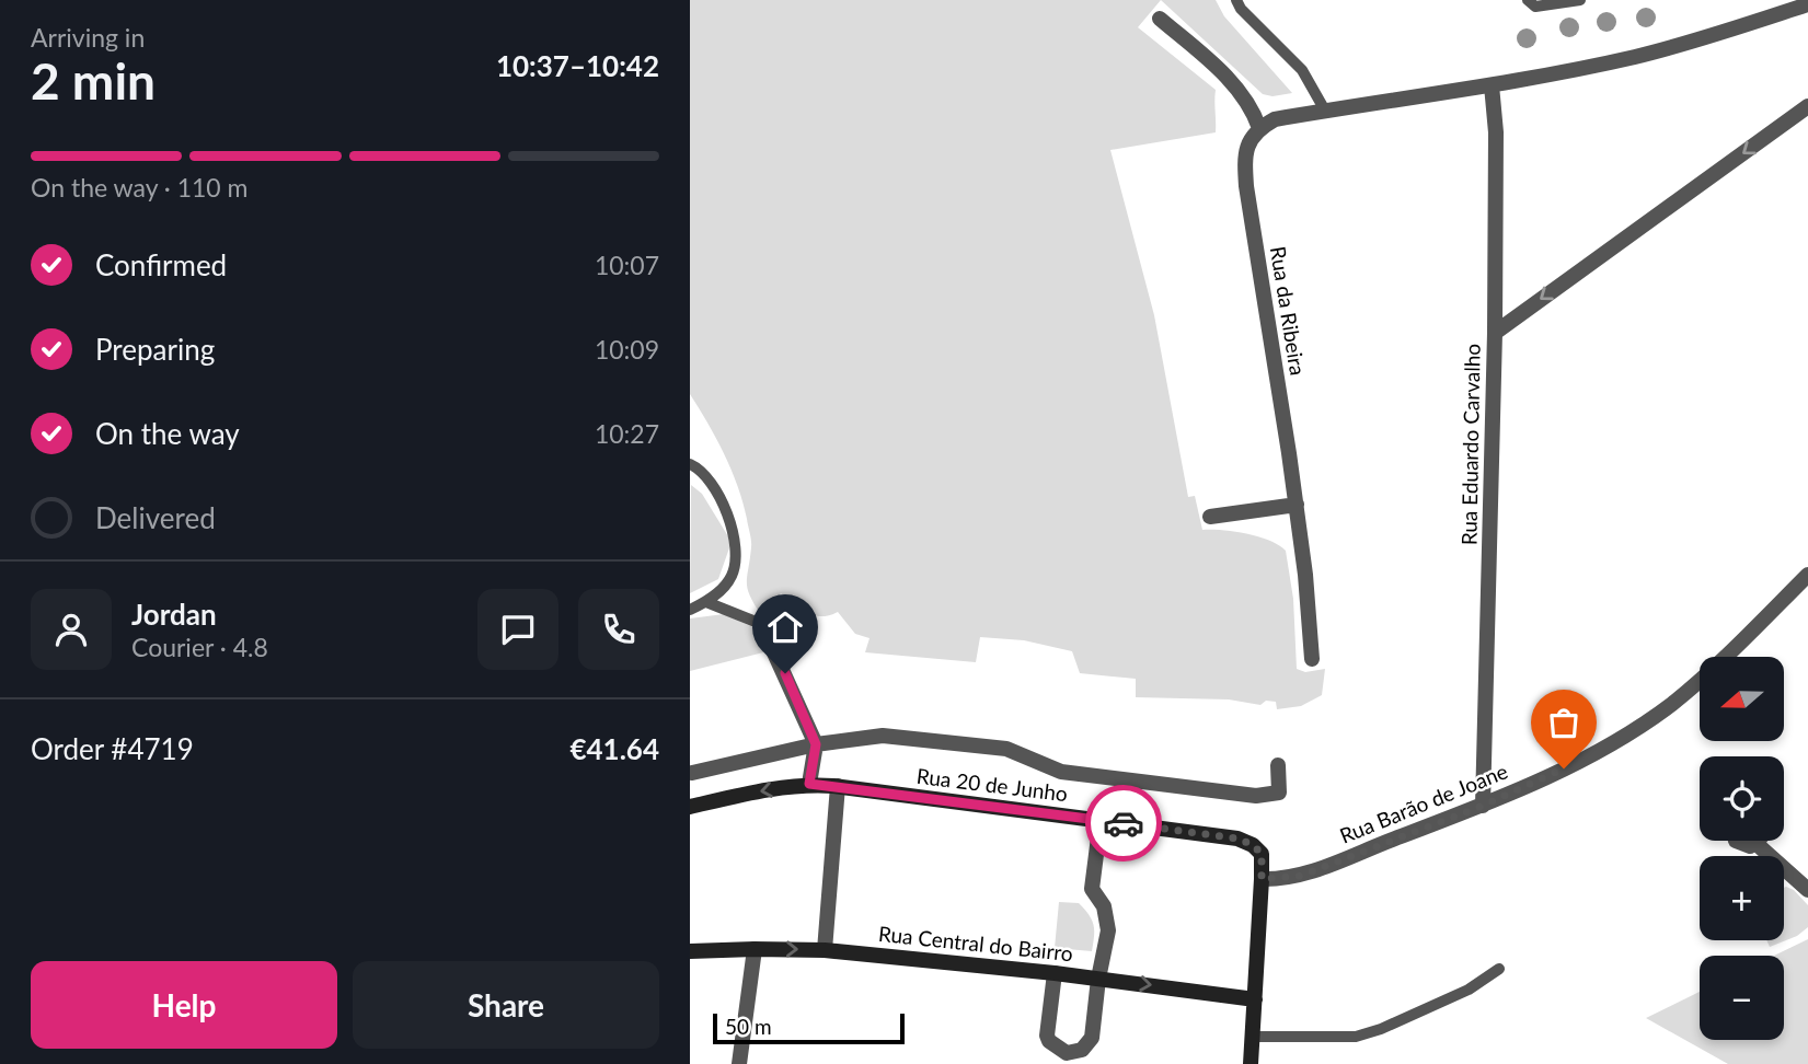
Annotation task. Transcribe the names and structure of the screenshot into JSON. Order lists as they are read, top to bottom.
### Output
{
  "streets": {
    "street": [
      "Rua da Ribeira",
      "Rua Eduardo Carvalho",
      "Rua 20 de Junho",
      "Rua Barão de Joane",
      "Rua Central do Bairro"
    ]
  },
  "crossings": [
    ["Rua Eduardo Carvalho", "Rua Barão de Joane"],
    ["Rua 20 de Junho", "Rua Barão de Joane"]
  ],
  "one_way": ["Rua Eduardo Carvalho", "Rua Central do Bairro"],
  "scale_bar": "50 m",
  "north": "left",
  "page": {
    "heading": ["2 min", "Arriving in", "10:37–10:42"],
    "panel": [
      "Jordan",
      "Courier · 4.8",
      "Order #4719",
      "€41.64"
    ],
    "bar": "On the way · 110 m",
    "list": [
      ["Confirmed", "10:07"],
      ["Preparing", "10:09"],
      ["On the way", "10:27"],
      "Delivered"
    ],
    "map_buttons": ["+", "−"],
    "buttons": ["Help", "Share"],
    "scale": "50 m"
  }
}
